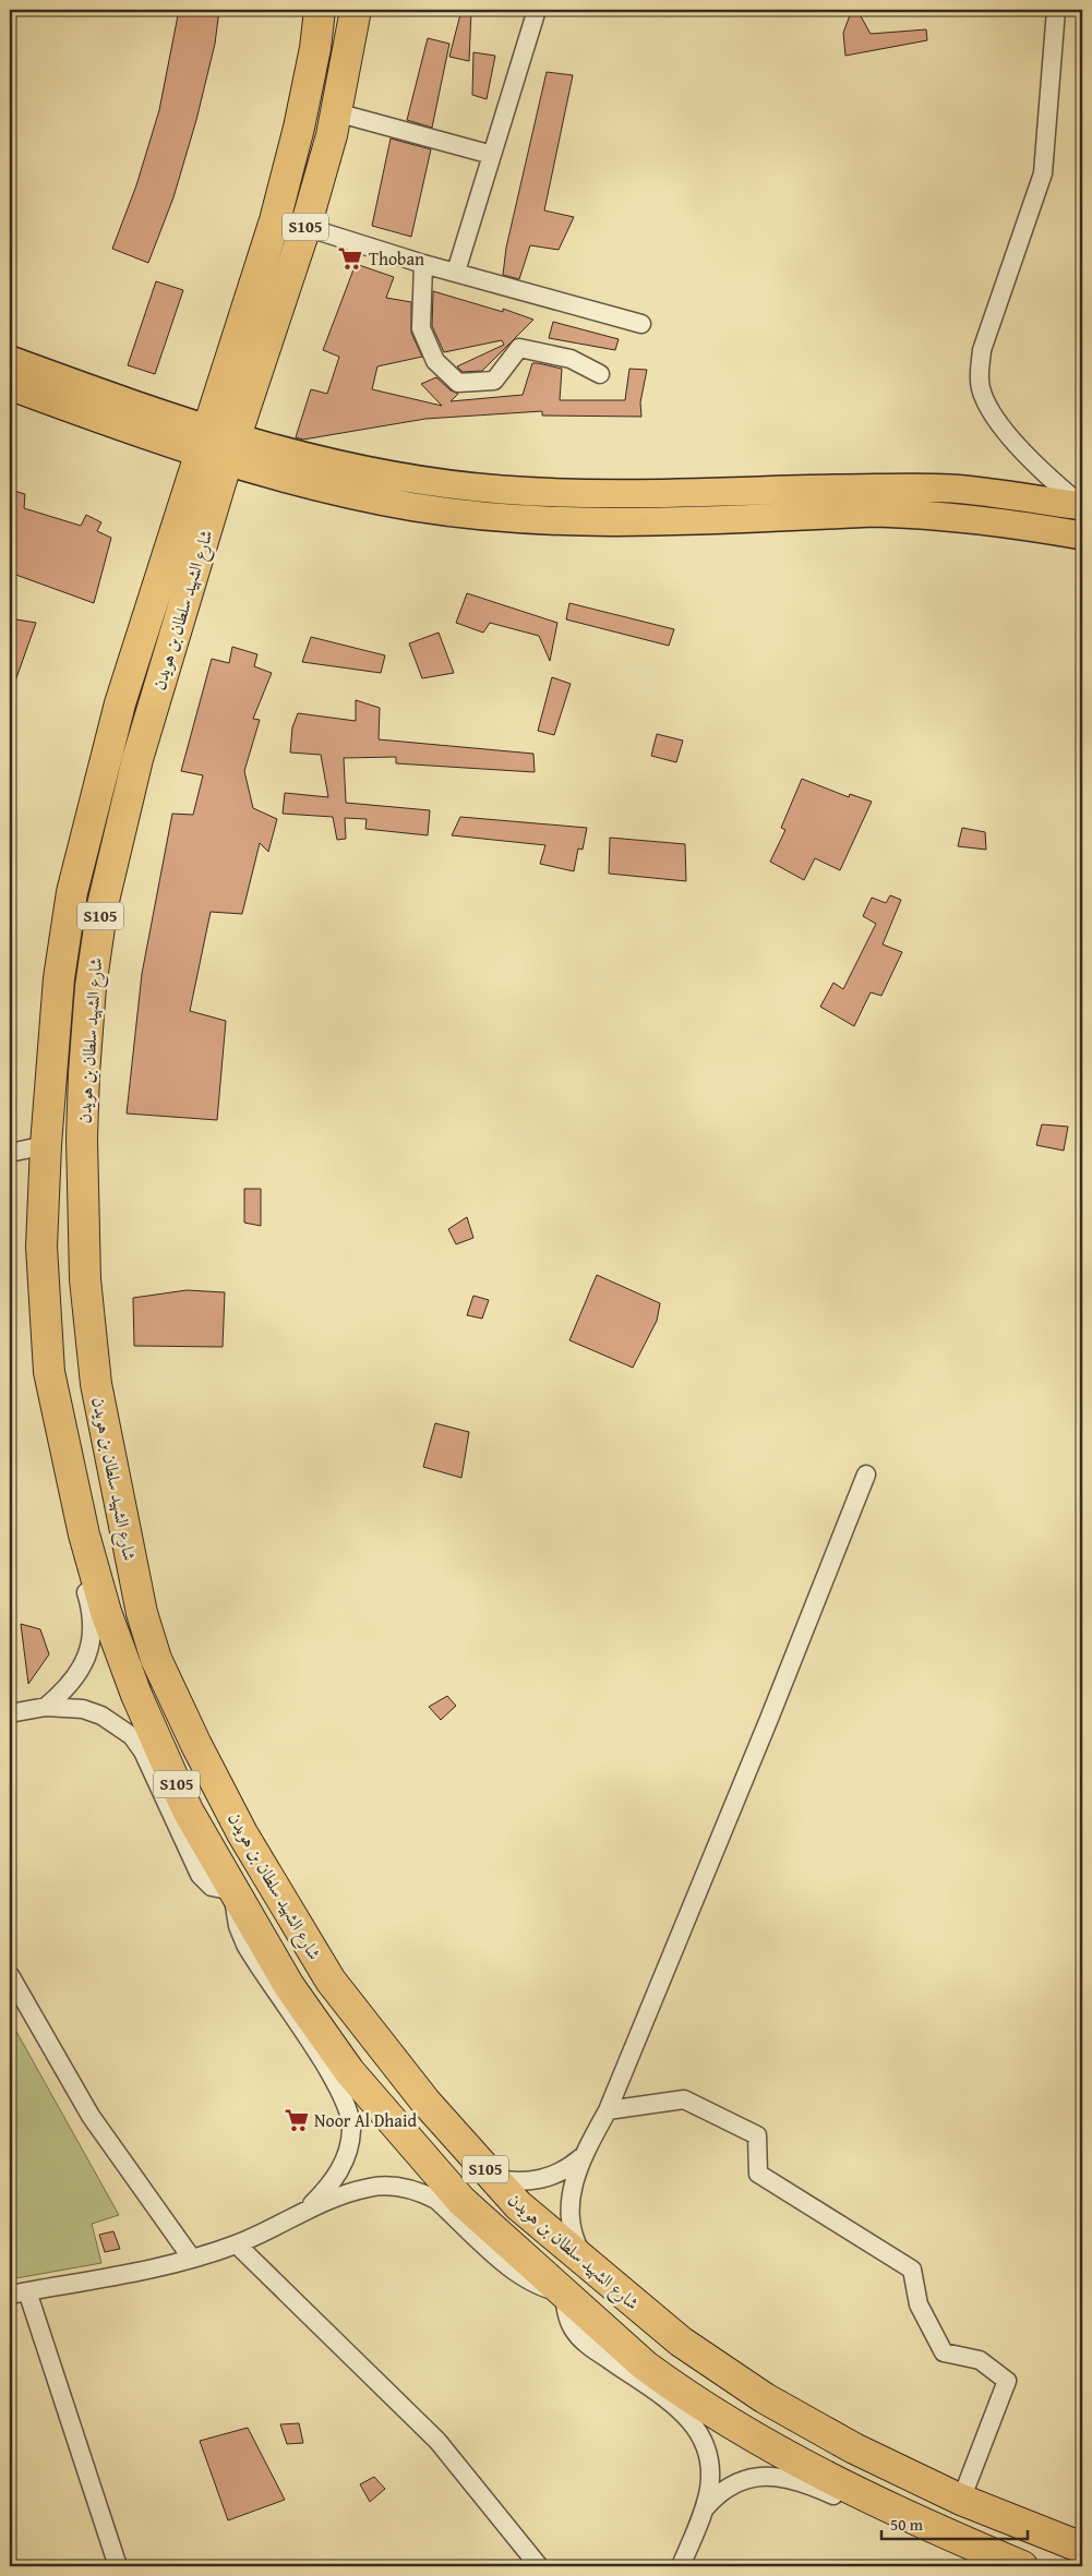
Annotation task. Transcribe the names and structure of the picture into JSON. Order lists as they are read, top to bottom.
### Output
{
  "streets": {
    "highway": ["S105", "شارع الشهيد سلطان بن هويدن"]
  },
  "places": {
    "supermarket": ["Thoban", "Noor Al Dhaid"]
  },
  "scale_bar": "50 m"
}
